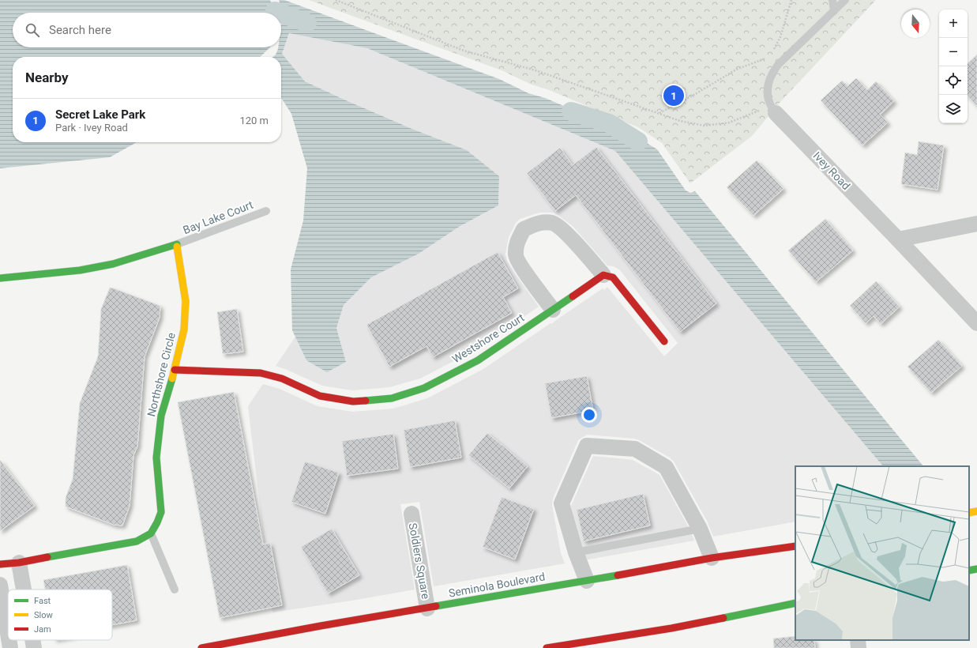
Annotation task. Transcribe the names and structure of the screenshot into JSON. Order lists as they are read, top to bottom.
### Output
{
  "streets": {
    "street": [
      "Ivey Road",
      "Westshore Court",
      "Northshore Circle",
      "Soldiers Square",
      "Seminola Boulevard"
    ],
    "lane": ["Bay Lake Court"]
  },
  "crossings": [
    ["Bay Lake Court", "Northshore Circle"],
    ["Westshore Court", "Northshore Circle"],
    ["Soldiers Square", "Seminola Boulevard"]
  ],
  "legend": ["Fast", "Slow", "Jam"],
  "north": "bottom",
  "page": {
    "map_buttons": ["+", "−"],
    "search": "Search here",
    "heading": "Nearby",
    "pins": "1",
    "list": [
      {
        "mark": "1",
        "name": "Secret Lake Park",
        "note": "Park · Ivey Road",
        "value": "120 m"
      }
    ]
  }
}
